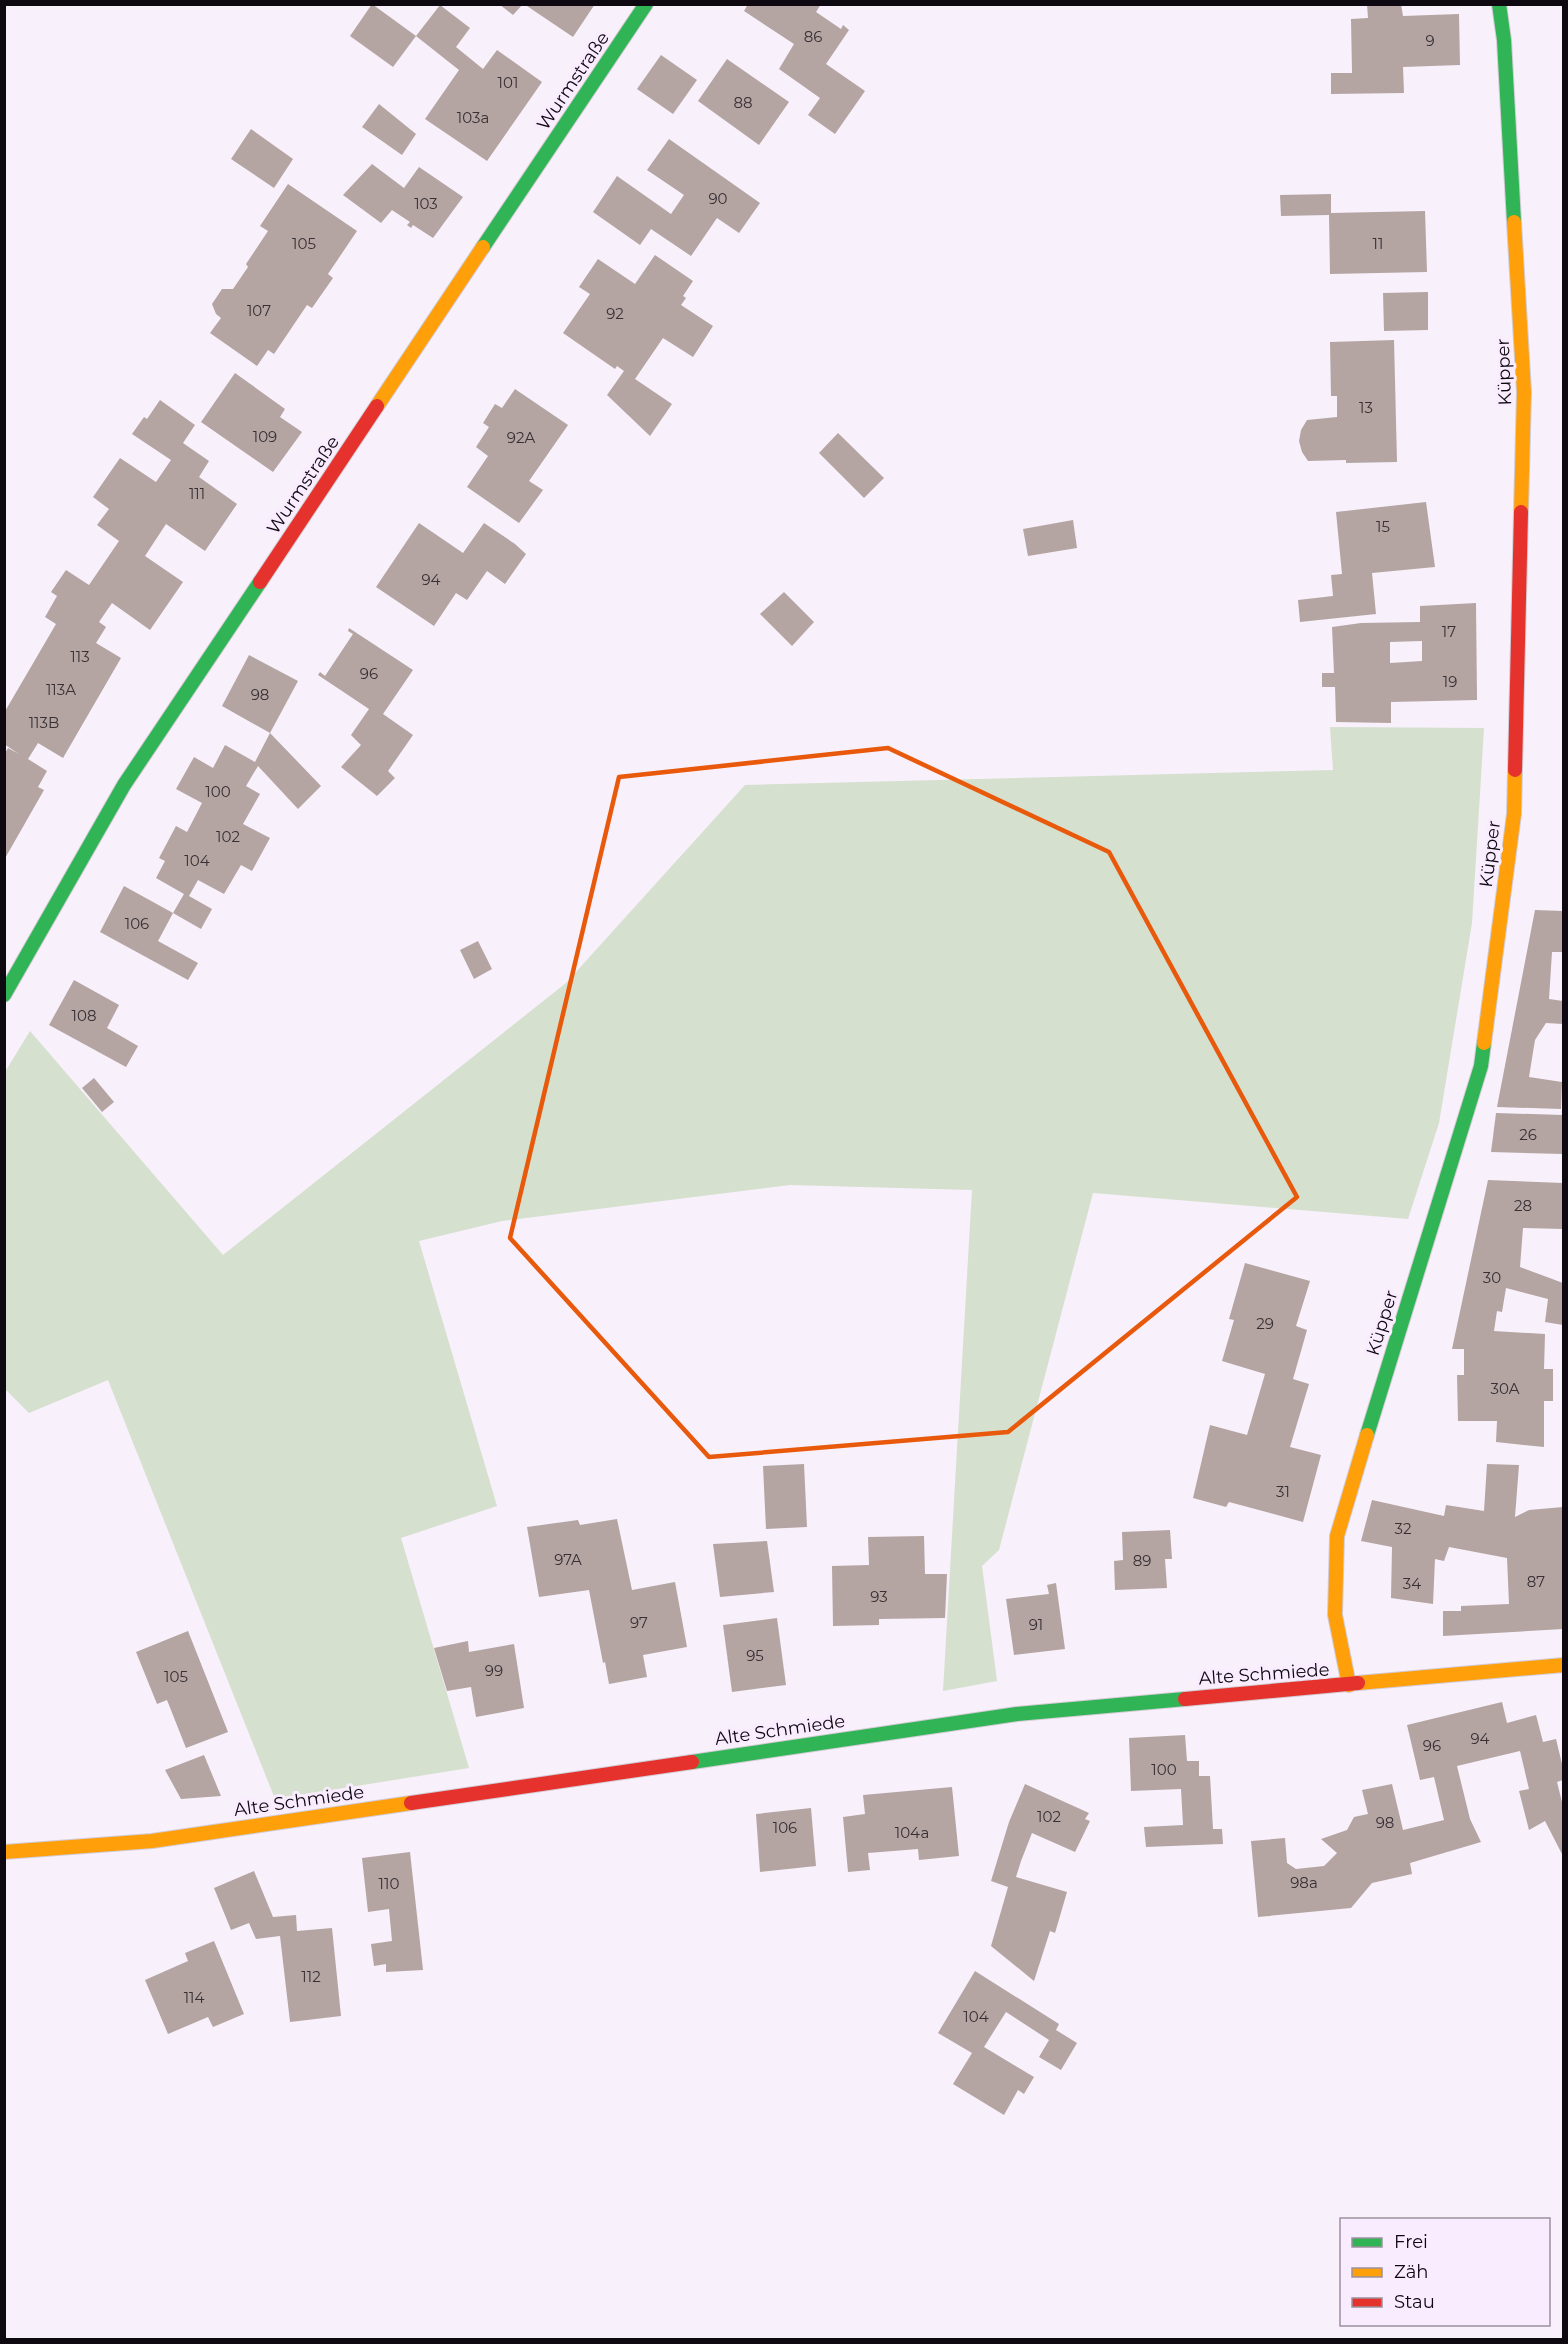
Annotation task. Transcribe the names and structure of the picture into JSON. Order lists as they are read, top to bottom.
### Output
{
  "streets": {
    "street": ["Wurmstraße", "Küpper", "Alte Schmiede"]
  },
  "crossings": [
    ["Küpper", "Alte Schmiede"]
  ],
  "house_numbers": [
    "86",
    "9",
    "101",
    "88",
    "103a",
    "90",
    "103",
    "105",
    "11",
    "107",
    "92",
    "13",
    "109",
    "92A",
    "111",
    "15",
    "94",
    "17",
    "113",
    "96",
    "19",
    "113A",
    "98",
    "113B",
    "100",
    "102",
    "104",
    "106",
    "108",
    "26",
    "28",
    "30",
    "29",
    "30A",
    "31",
    "32",
    "97A",
    "89",
    "87",
    "34",
    "93",
    "97",
    "91",
    "95",
    "99",
    "105",
    "94",
    "96",
    "100",
    "102",
    "98",
    "106",
    "104a",
    "98a",
    "110",
    "112",
    "114",
    "104"
  ],
  "legend": ["Frei", "Zäh", "Stau"]
}
